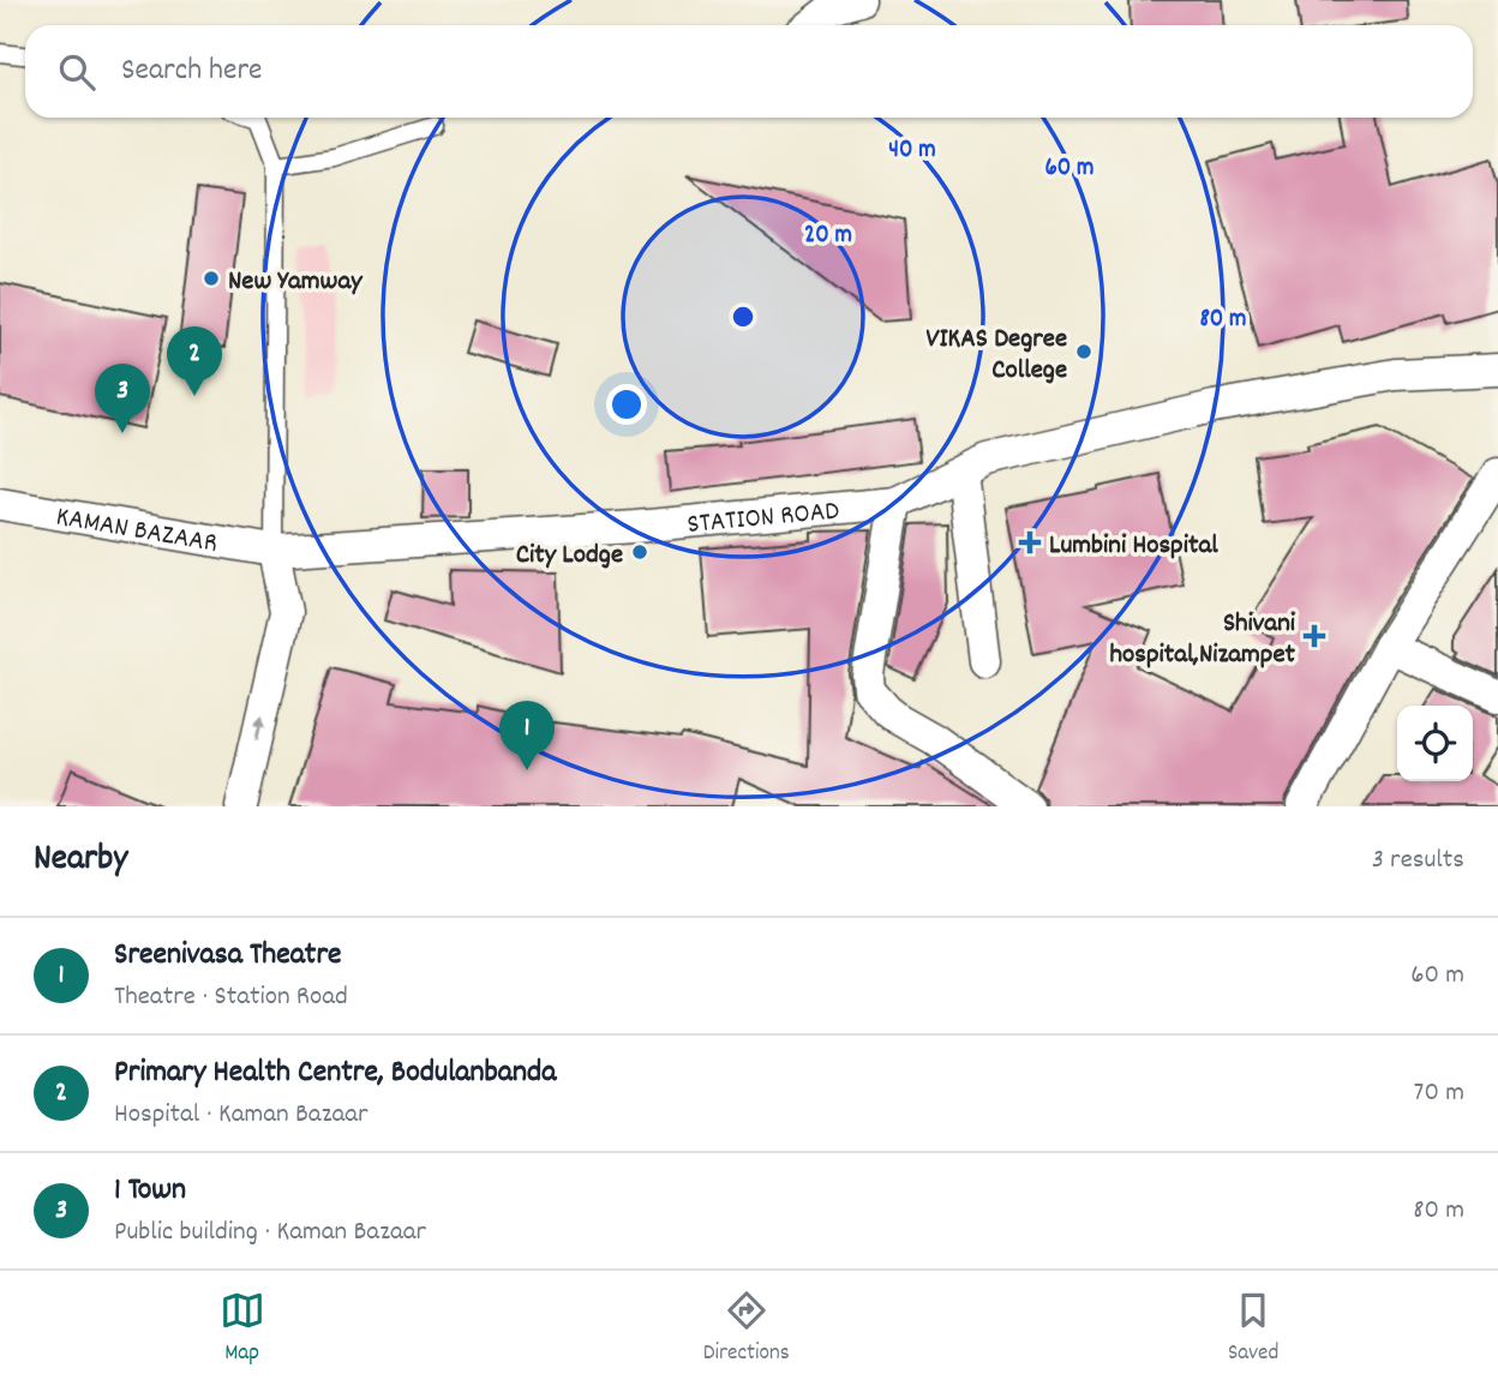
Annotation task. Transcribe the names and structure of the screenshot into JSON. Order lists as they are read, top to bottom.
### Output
{
  "streets": {
    "street": ["STATION ROAD", "KAMAN BAZAAR"]
  },
  "crossings": [
    ["STATION ROAD", "KAMAN BAZAAR"]
  ],
  "places": {
    "other": ["New Yamway", "VIKAS Degree College", "City Lodge"],
    "health": ["Lumbini Hospital", "Shivani hospital,Nizampet"]
  },
  "page": {
    "search": "Search here",
    "pins": ["2", "3", "1"],
    "heading": ["Nearby", "3 results"],
    "list": [
      {
        "mark": "1",
        "name": "Sreenivasa Theatre",
        "note": "Theatre · Station Road",
        "value": "60 m"
      },
      {
        "mark": "2",
        "name": "Primary Health Centre, Bodulanbanda",
        "note": "Hospital · Kaman Bazaar",
        "value": "70 m"
      },
      {
        "mark": "3",
        "name": "1 Town",
        "note": "Public building · Kaman Bazaar",
        "value": "80 m"
      }
    ],
    "nav": ["Map", "Directions", "Saved"]
  },
  "rings": [
    "40 m",
    "60 m",
    "20 m",
    "80 m"
  ]
}
